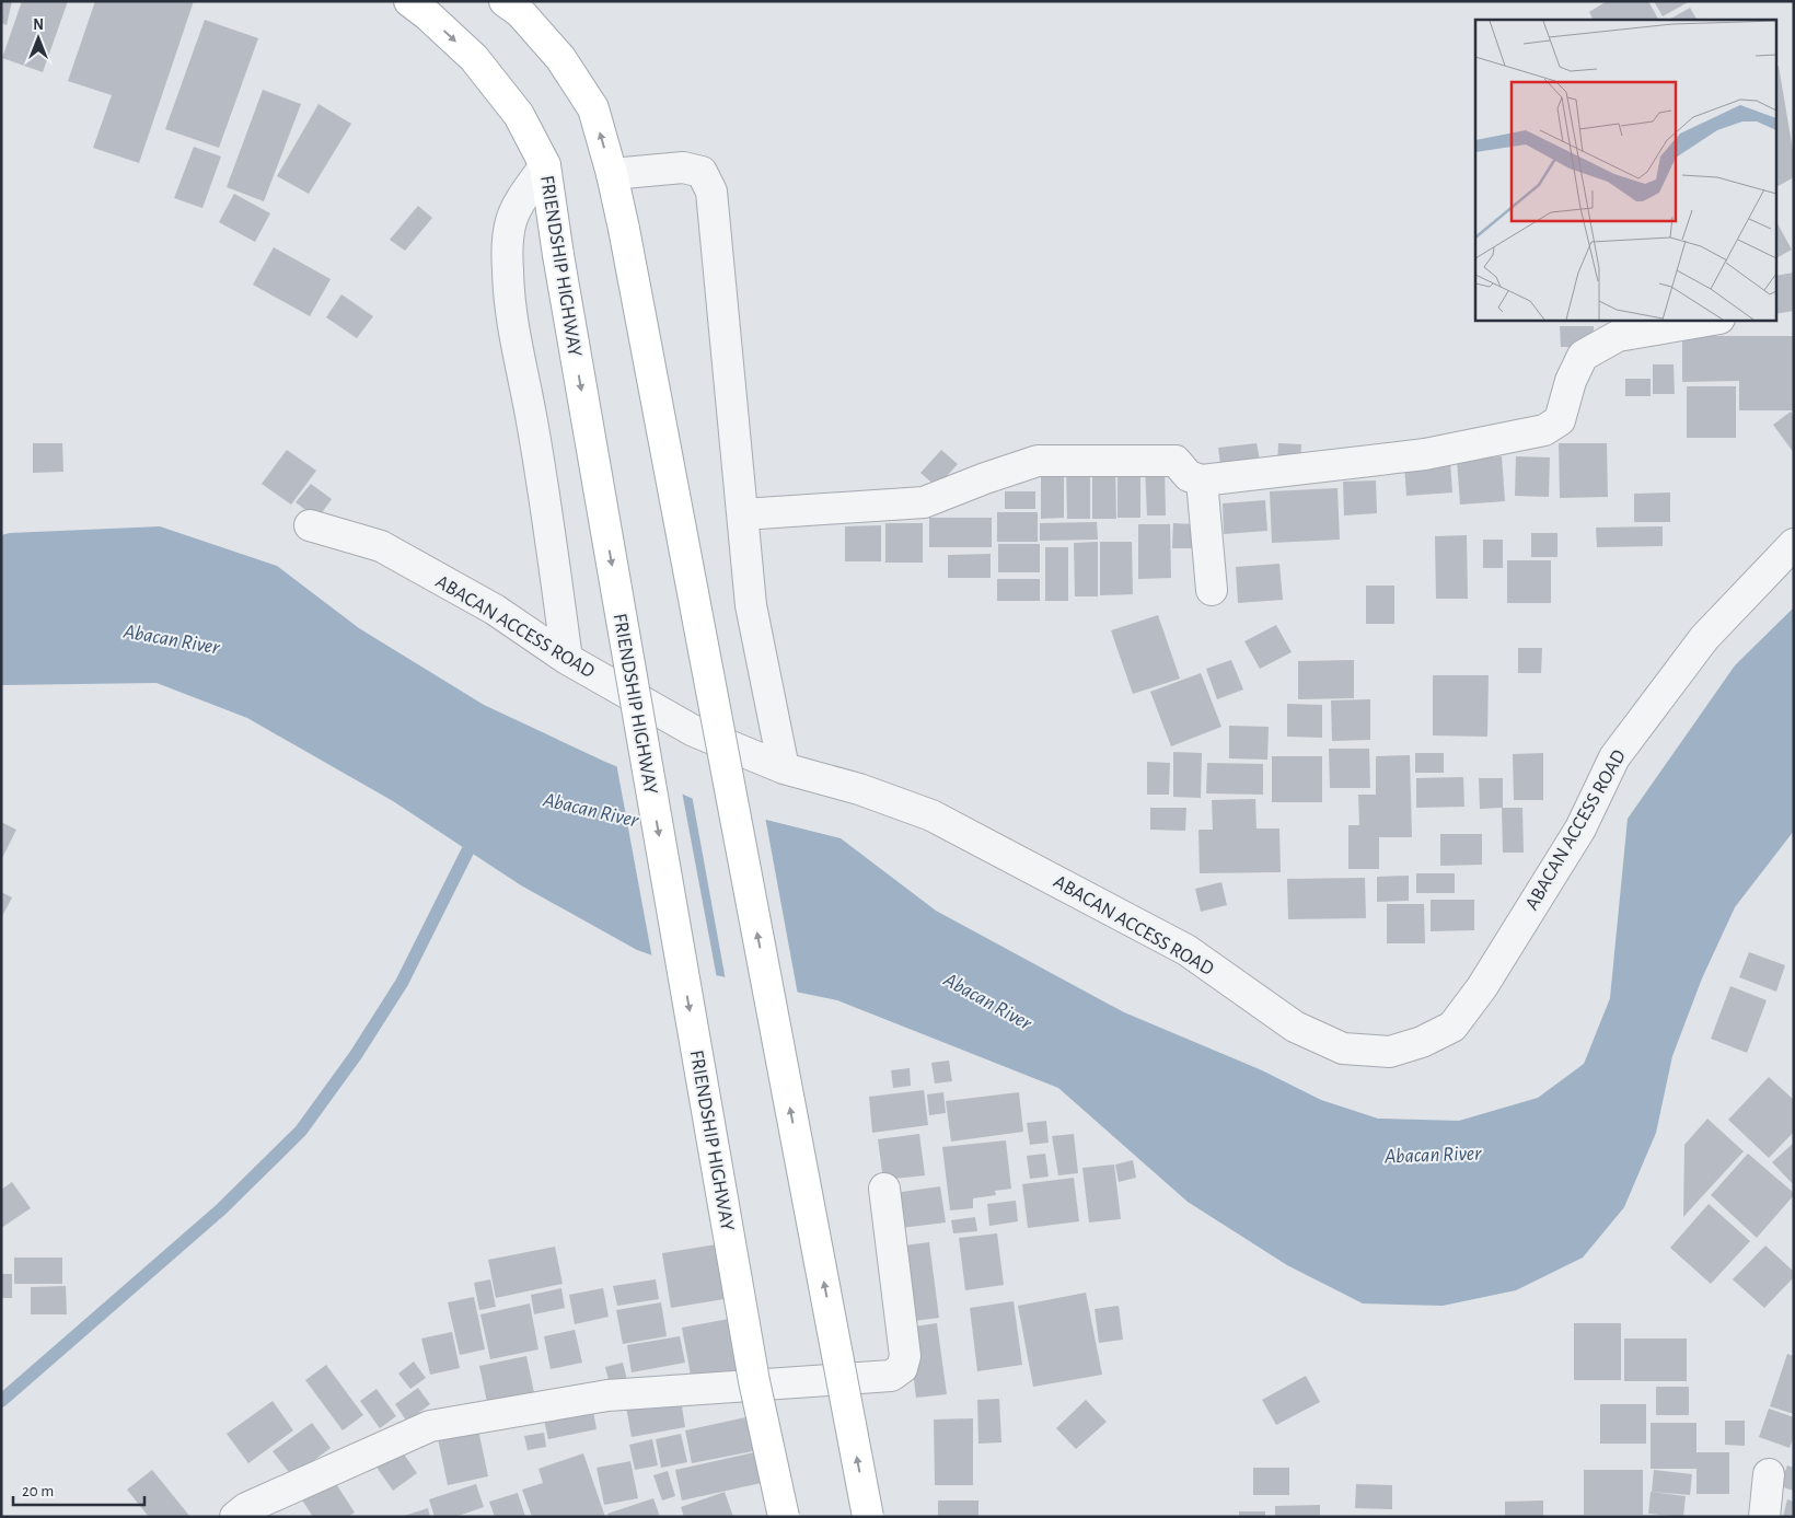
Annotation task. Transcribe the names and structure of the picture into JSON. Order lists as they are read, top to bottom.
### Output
{
  "streets": {
    "main road": ["FRIENDSHIP HIGHWAY"],
    "street": ["ABACAN ACCESS ROAD"]
  },
  "water": ["Abacan River"],
  "scale_bar": "20 m",
  "north": "top"
}
